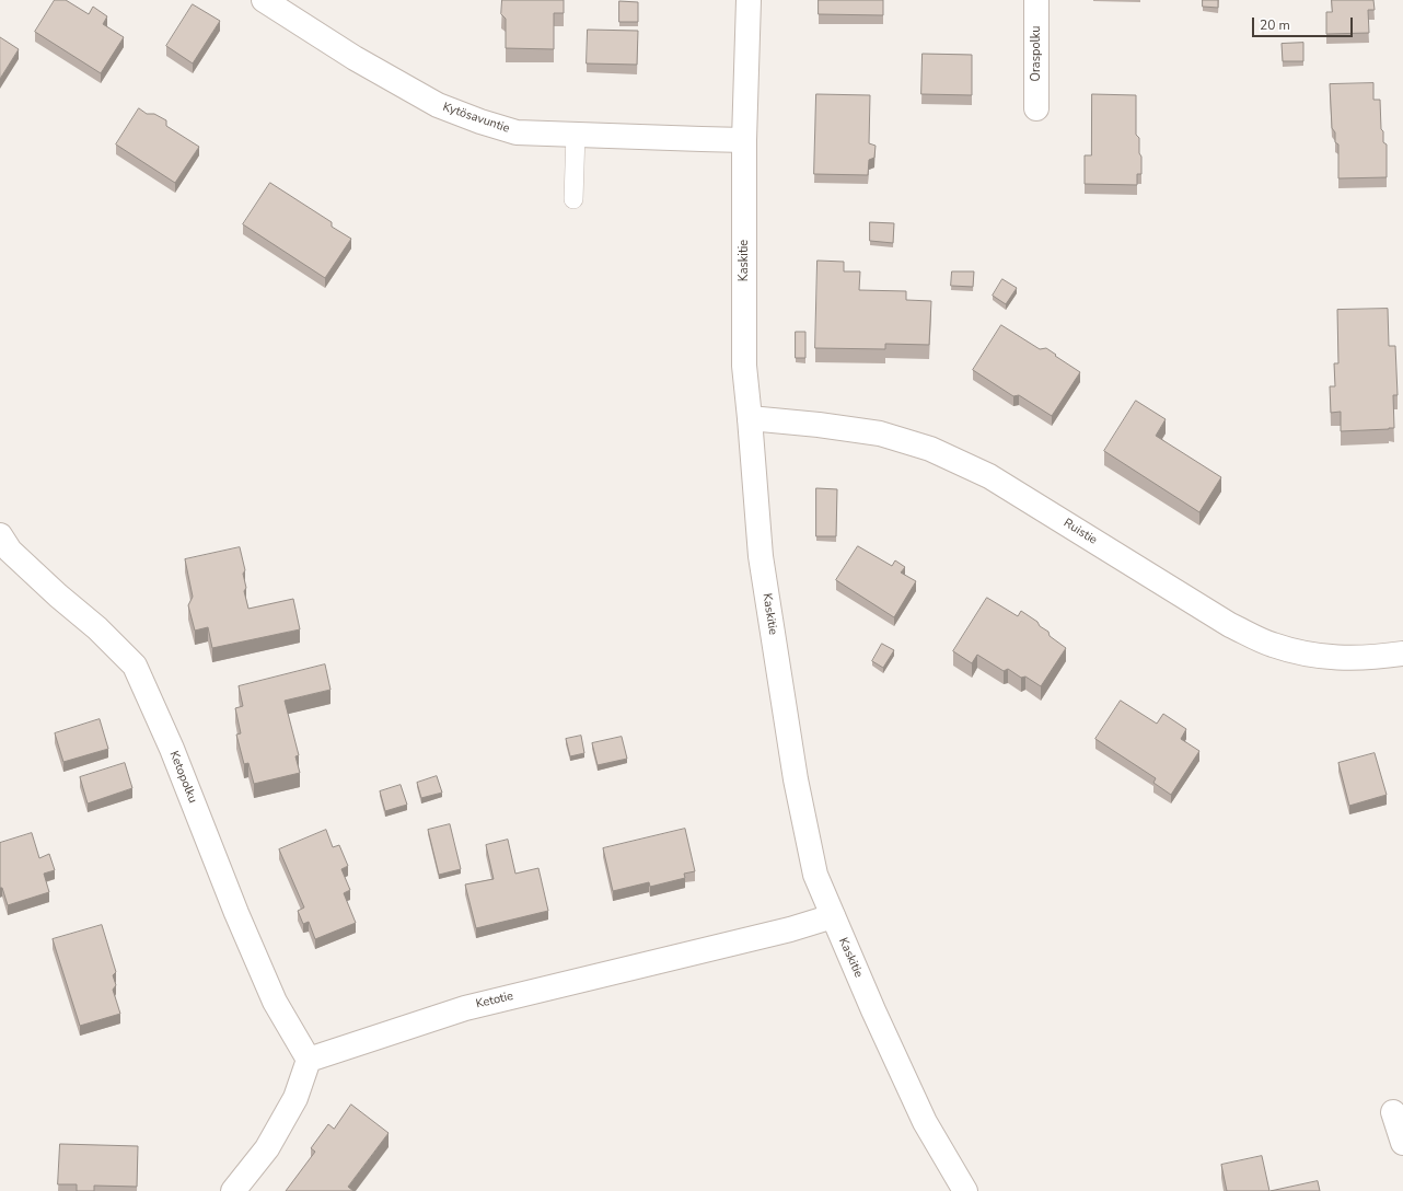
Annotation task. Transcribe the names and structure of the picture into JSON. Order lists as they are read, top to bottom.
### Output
{
  "streets": {
    "street": [
      "Oraspolku",
      "Kytösavuntie",
      "Kaskitie",
      "Ruistie",
      "Ketopolku",
      "Ketotie"
    ]
  },
  "crossings": [
    ["Kytösavuntie", "Kaskitie"],
    ["Kaskitie", "Ruistie"],
    ["Kaskitie", "Ketotie"],
    ["Ketopolku", "Ketotie"]
  ],
  "scale_bar": "20 m"
}
